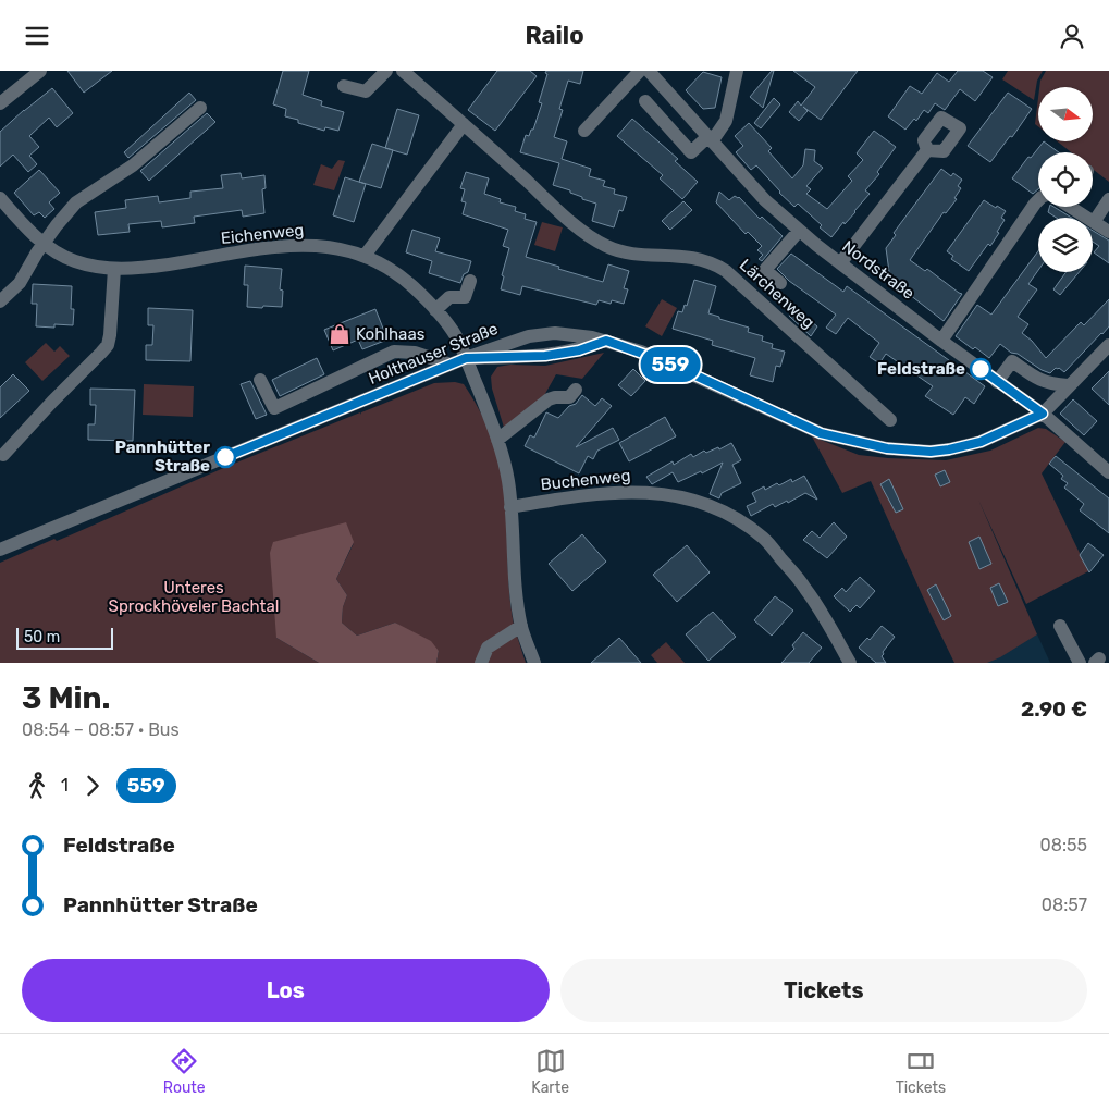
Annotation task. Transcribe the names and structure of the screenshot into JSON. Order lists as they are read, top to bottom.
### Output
{
  "streets": {
    "street": [
      "Eichenweg",
      "Nordstraße",
      "Lärchenweg",
      "Holthauser Straße",
      "Buchenweg"
    ]
  },
  "crossings": [
    ["Eichenweg", "Holthauser Straße"],
    ["Nordstraße", "Holthauser Straße"]
  ],
  "parks": ["Unteres Sprockhöveler Bachtal"],
  "places": {
    "shop": ["Kohlhaas"],
    "other": ["Feldstraße", "Pannhütter Straße"]
  },
  "lines": ["bus line 559"],
  "scale_bar": "50 m",
  "north": "right",
  "page": {
    "header": "Railo",
    "on_map": "559",
    "scale": "50 m",
    "heading": ["3 Min.", "08:54 – 08:57 · Bus", "2.90 €"],
    "legs": ["1", "559"],
    "list": [
      {
        "name": "Feldstraße",
        "value": "08:55"
      },
      {
        "name": "Pannhütter Straße",
        "value": "08:57"
      }
    ],
    "buttons": ["Los", "Tickets"],
    "tabs": ["Route", "Karte", "Tickets"]
  }
}
